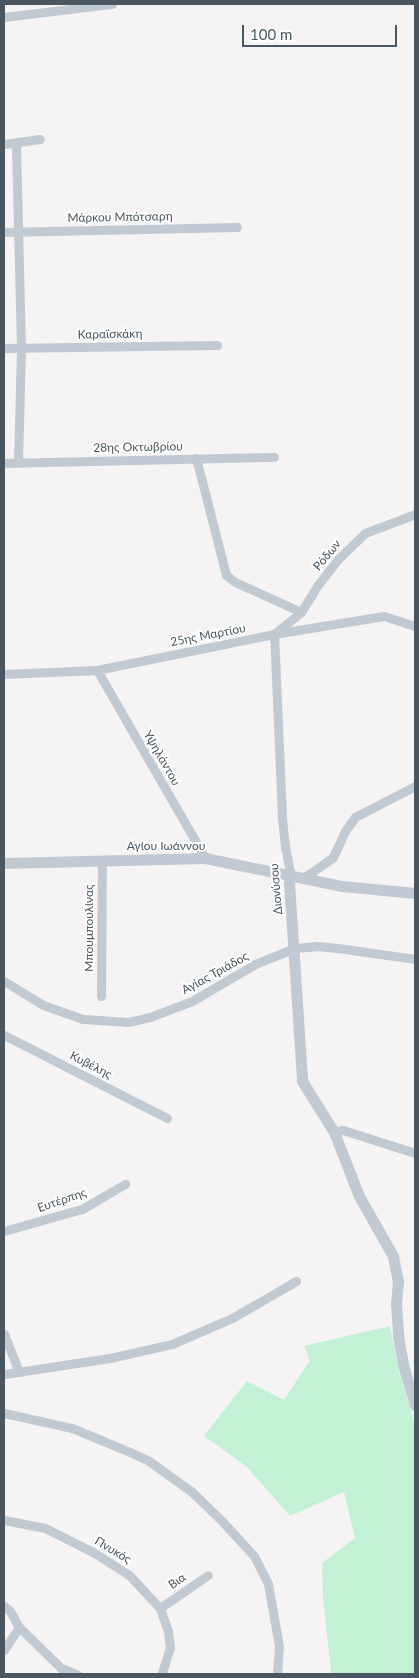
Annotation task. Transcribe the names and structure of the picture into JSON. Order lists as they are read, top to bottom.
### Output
{
  "streets": {
    "street": [
      "Μάρκου Μπότσαρη",
      "Καραϊσκάκη",
      "28ης Οκτωβρίου",
      "Ρόδων",
      "25ης Μαρτίου",
      "Υψηλάντου",
      "Αγίου Ιωάννου",
      "Διονύσου",
      "Μπουμπουλίνας",
      "Αγίας Τριάδος",
      "Κυβέλης",
      "Ευτέρπης",
      "Πνυκός",
      "Βια"
    ]
  },
  "crossings": [
    ["Ρόδων", "25ης Μαρτίου"],
    ["Ρόδων", "Διονύσου"],
    ["25ης Μαρτίου", "Υψηλάντου"],
    ["25ης Μαρτίου", "Διονύσου"],
    ["Υψηλάντου", "Αγίου Ιωάννου"],
    ["Αγίου Ιωάννου", "Διονύσου"],
    ["Αγίου Ιωάννου", "Μπουμπουλίνας"],
    ["Διονύσου", "Αγίας Τριάδος"],
    ["Πνυκός", "Βια"]
  ],
  "scale_bar": "100 m"
}
